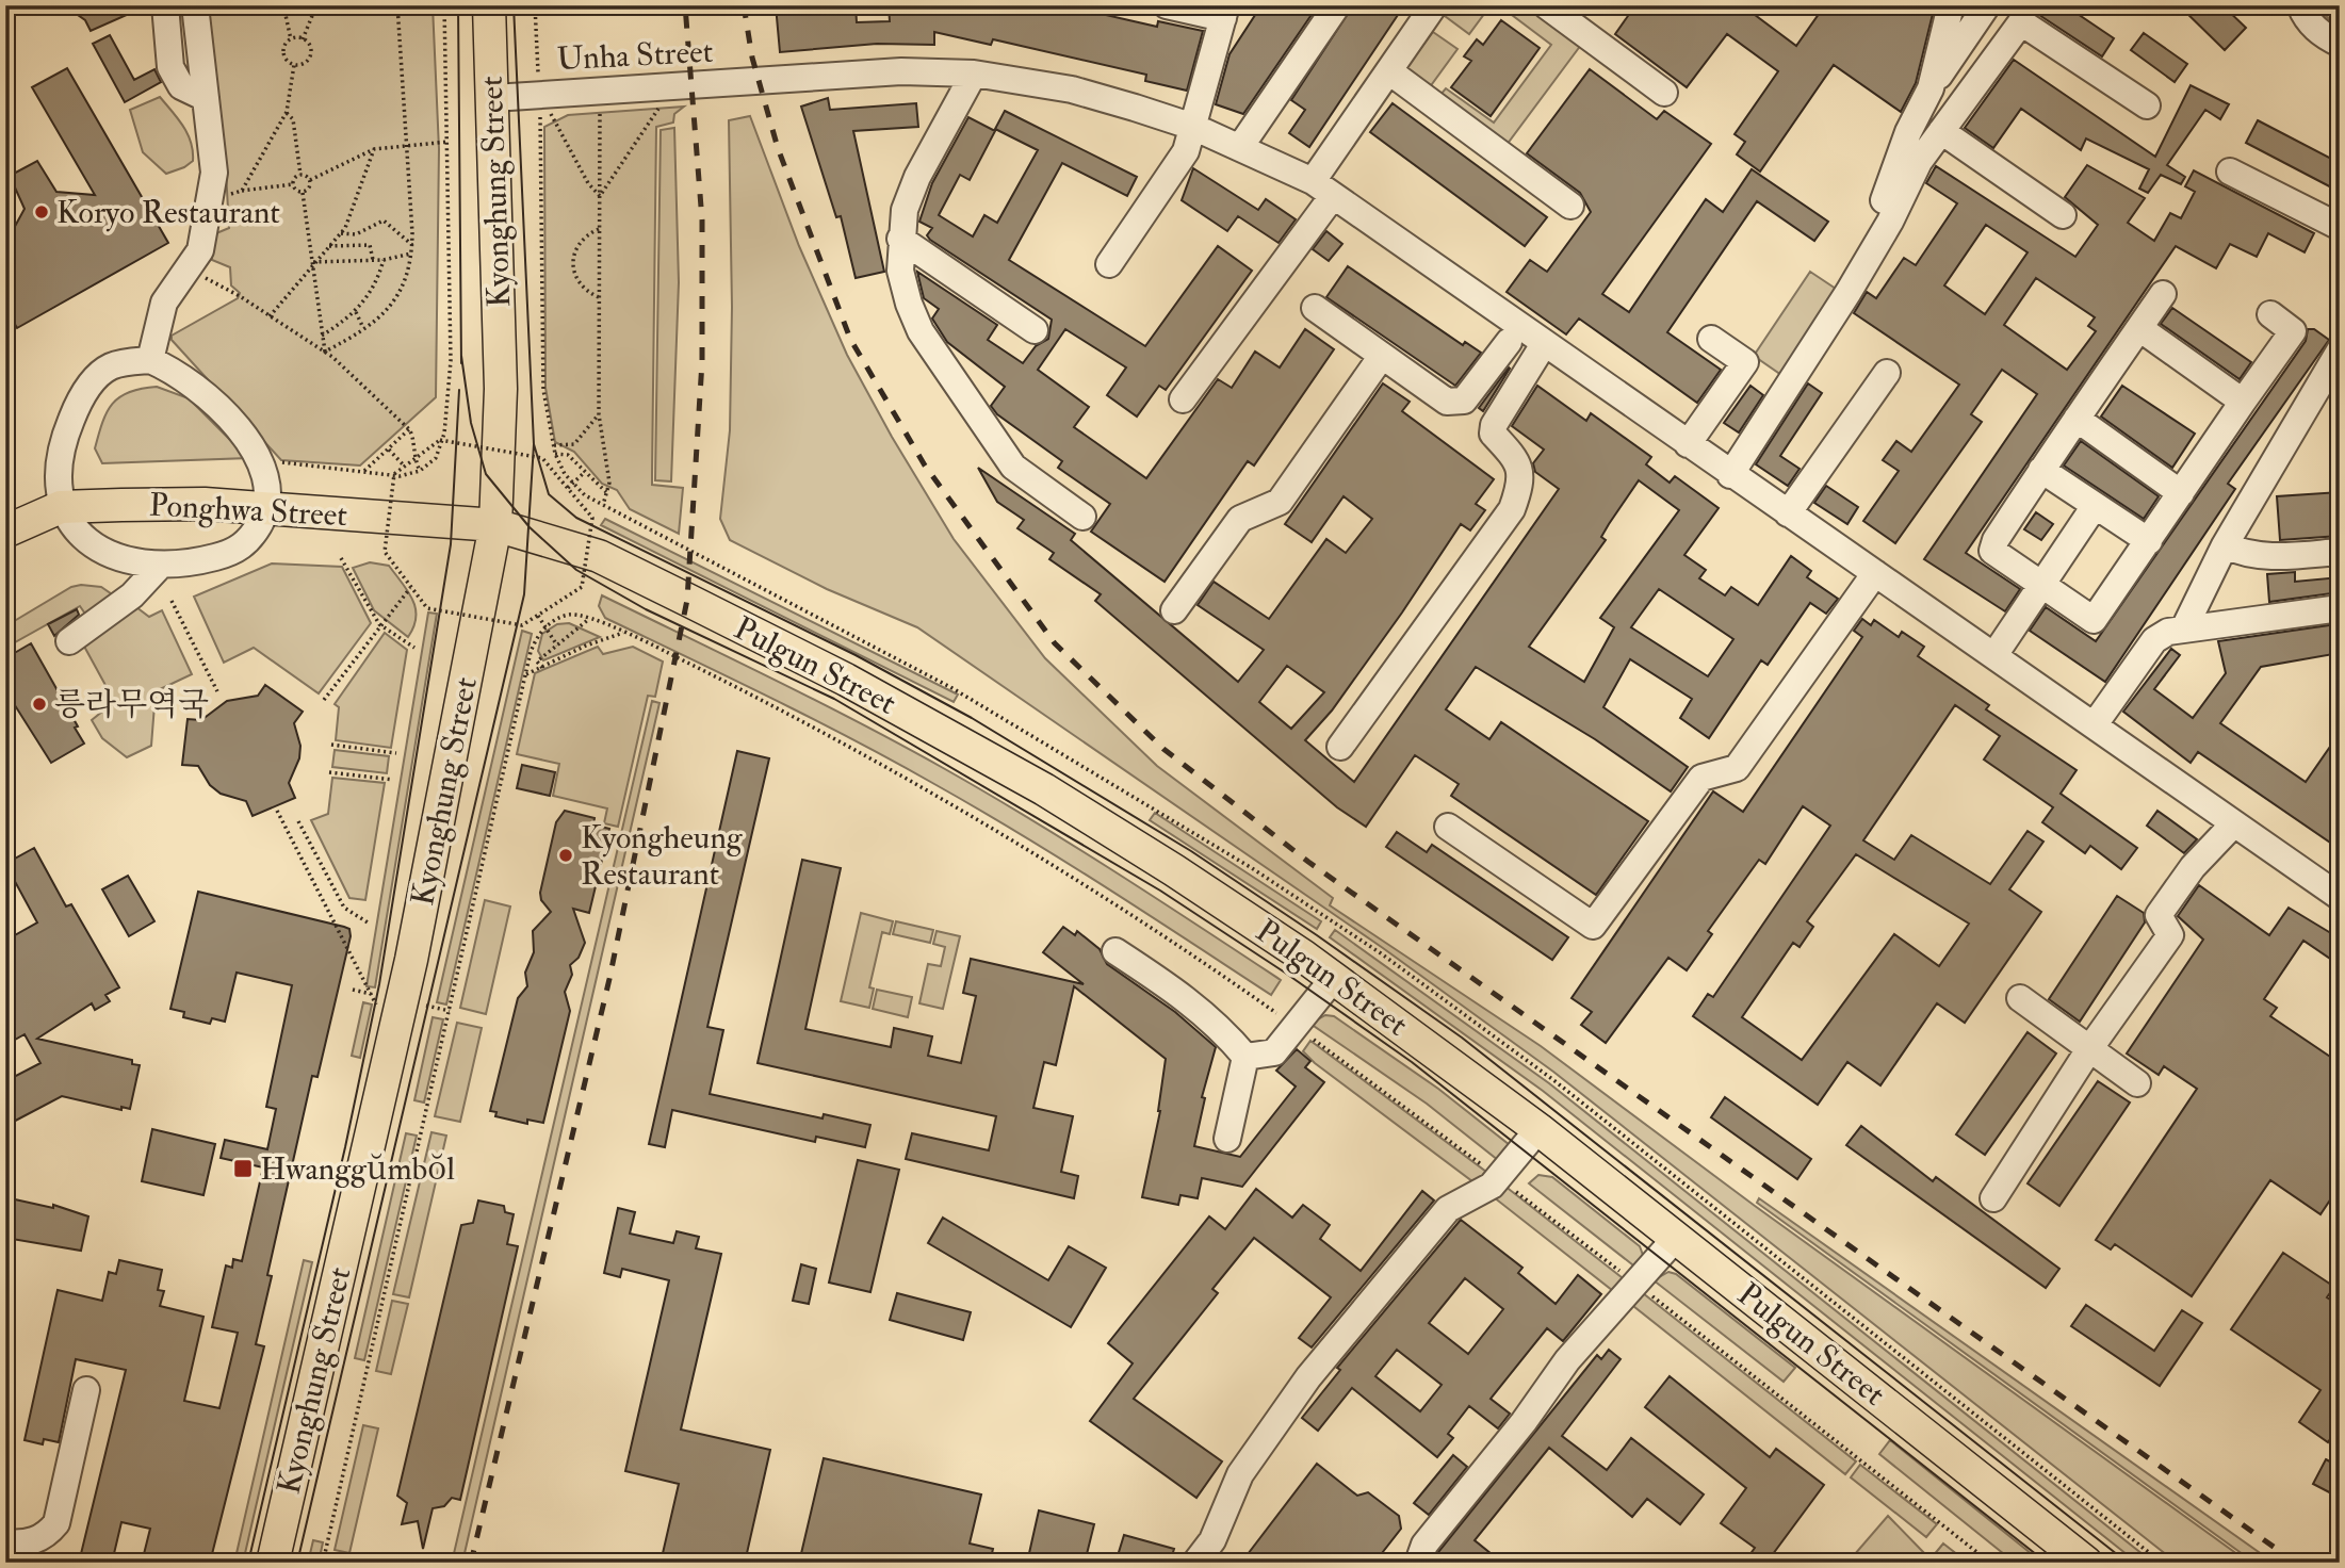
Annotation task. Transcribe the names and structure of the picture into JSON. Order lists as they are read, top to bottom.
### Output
{
  "streets": {
    "main road": ["Kyonghung Street", "Ponghwa Street", "Pulgun Street"],
    "street": ["Unha Street"]
  },
  "crossings": [
    ["Unha Street", "Kyonghung Street"],
    ["Kyonghung Street", "Ponghwa Street"],
    ["Kyonghung Street", "Pulgun Street"],
    ["Ponghwa Street", "Pulgun Street"]
  ],
  "places": {
    "other": ["Koryo Restaurant", "릉라무역국", "Kyongheung Restaurant"],
    "transit": ["Hwanggŭmbŏl"]
  }
}
